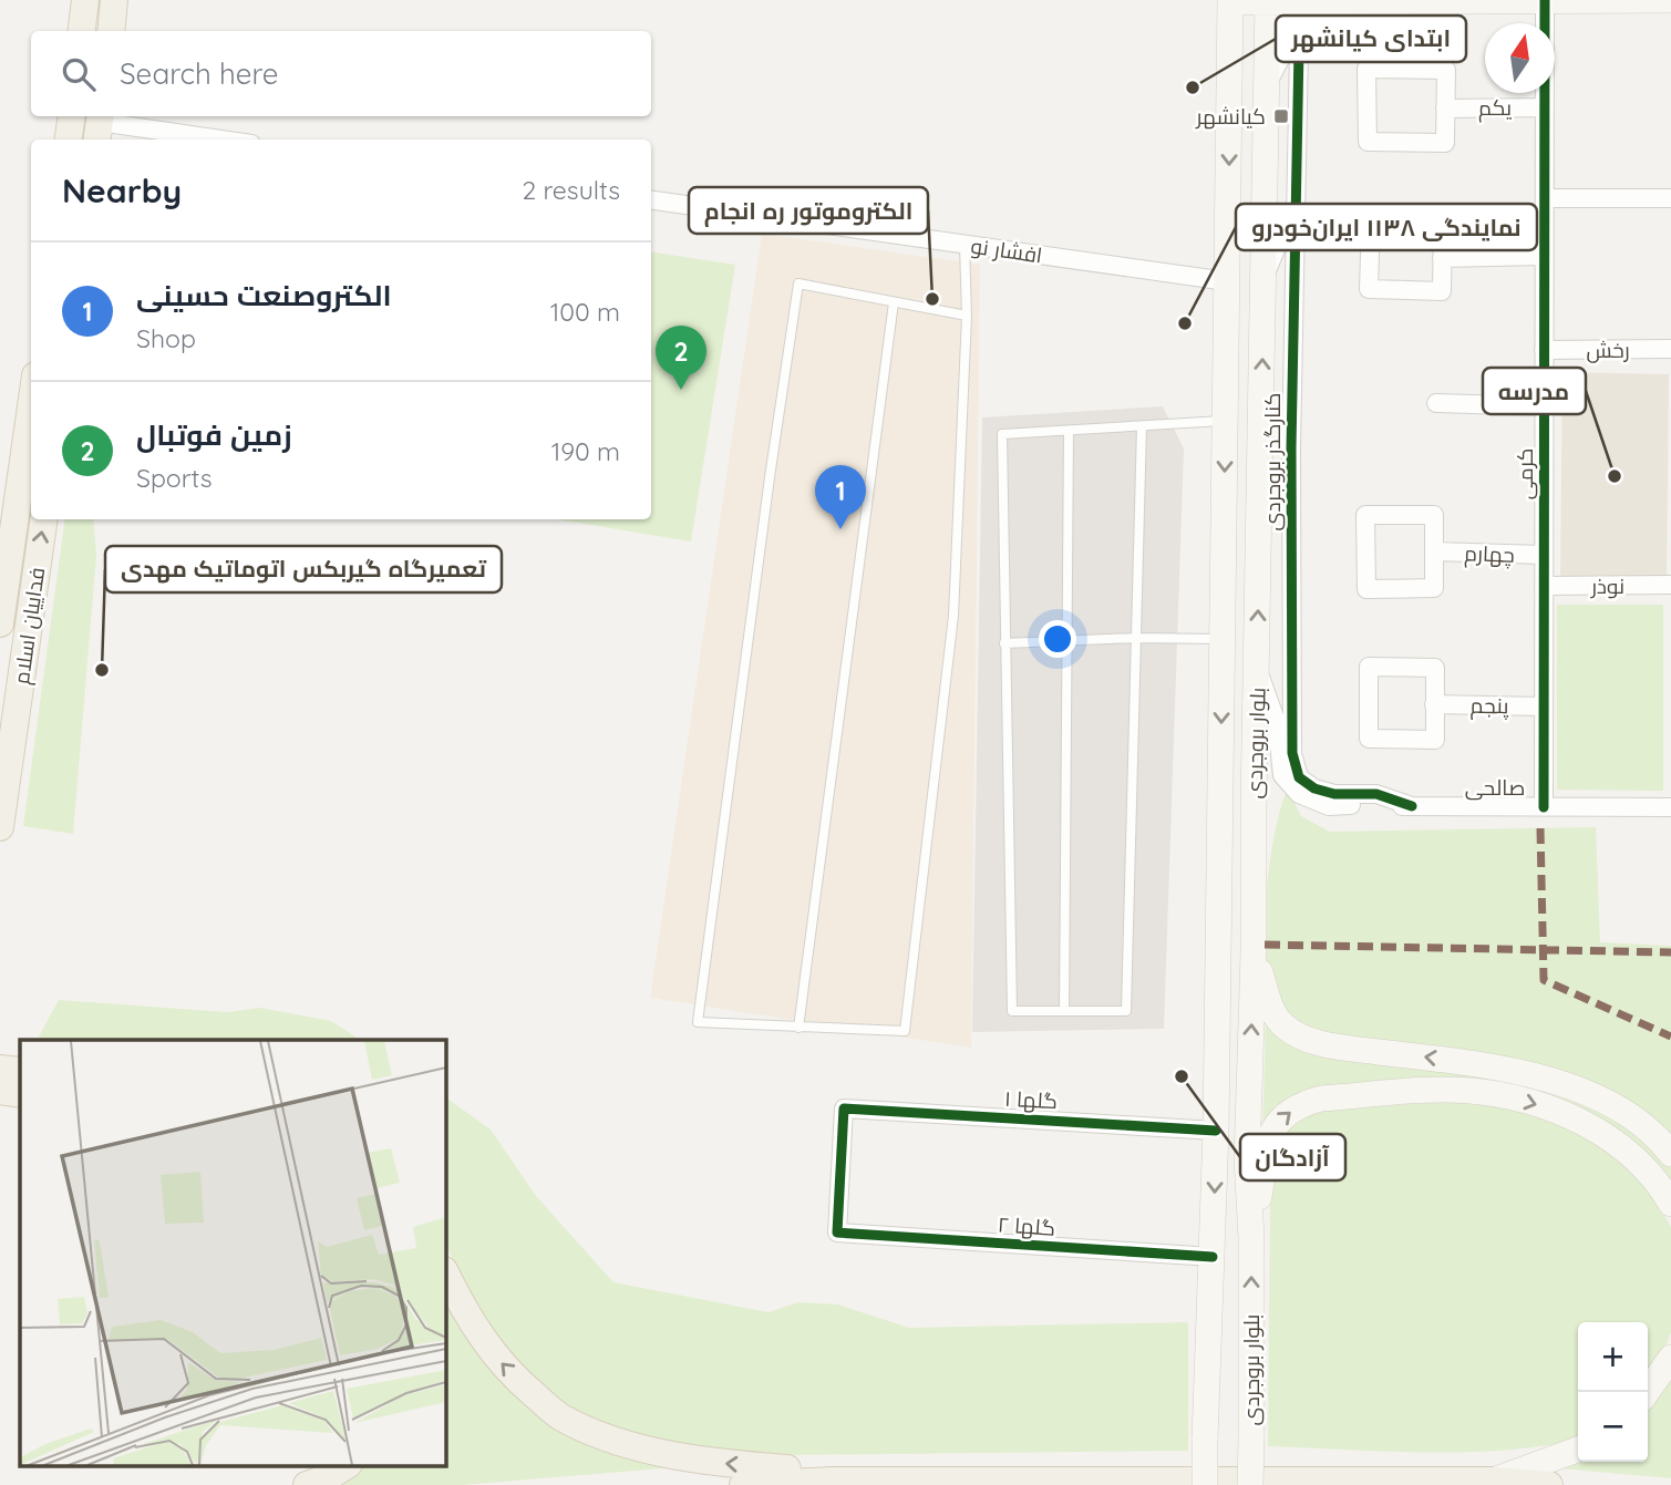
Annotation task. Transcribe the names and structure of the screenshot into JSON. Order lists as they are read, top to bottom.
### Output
{
  "streets": {
    "main road": ["فداییان اسلام", "بلوار بروجردی"],
    "street": [
      "یکم",
      "افشار نو",
      "رخش",
      "کنارگذر بروجردی",
      "کرمی",
      "چهارم",
      "نوذر",
      "پنجم",
      "صالحی",
      "گلها ۱",
      "گلها ۲"
    ]
  },
  "crossings": [
    ["یکم", "کرمی"],
    ["افشار نو", "بلوار بروجردی"],
    ["رخش", "کرمی"],
    ["کنارگذر بروجردی", "صالحی"],
    ["کرمی", "چهارم"],
    ["کرمی", "نوذر"],
    ["کرمی", "پنجم"],
    ["کرمی", "صالحی"],
    ["بلوار بروجردی", "صالحی"],
    ["بلوار بروجردی", "گلها ۱"],
    ["بلوار بروجردی", "گلها ۲"],
    ["گلها ۱", "گلها ۲"]
  ],
  "places": {
    "other": [
      "ابتدای کیانشهر",
      "الکتروموتور ره انجام",
      "نمایندگی ۱۱۳۸ ایران‌خودرو",
      "مدرسه",
      "تعمیرگاه گیربکس اتوماتیک مهدی",
      "آزادگان"
    ],
    "transit": ["کیانشهر"]
  },
  "north": "top",
  "page": {
    "search": "Search here",
    "heading": ["Nearby", "2 results"],
    "list": [
      {
        "mark": "1",
        "name": "الکتروصنعت حسینی",
        "note": "Shop",
        "value": "100 m"
      },
      {
        "mark": "2",
        "name": "زمین فوتبال",
        "note": "Sports",
        "value": "190 m"
      }
    ],
    "pins": ["2", "1"],
    "map_buttons": ["+", "−"]
  }
}
